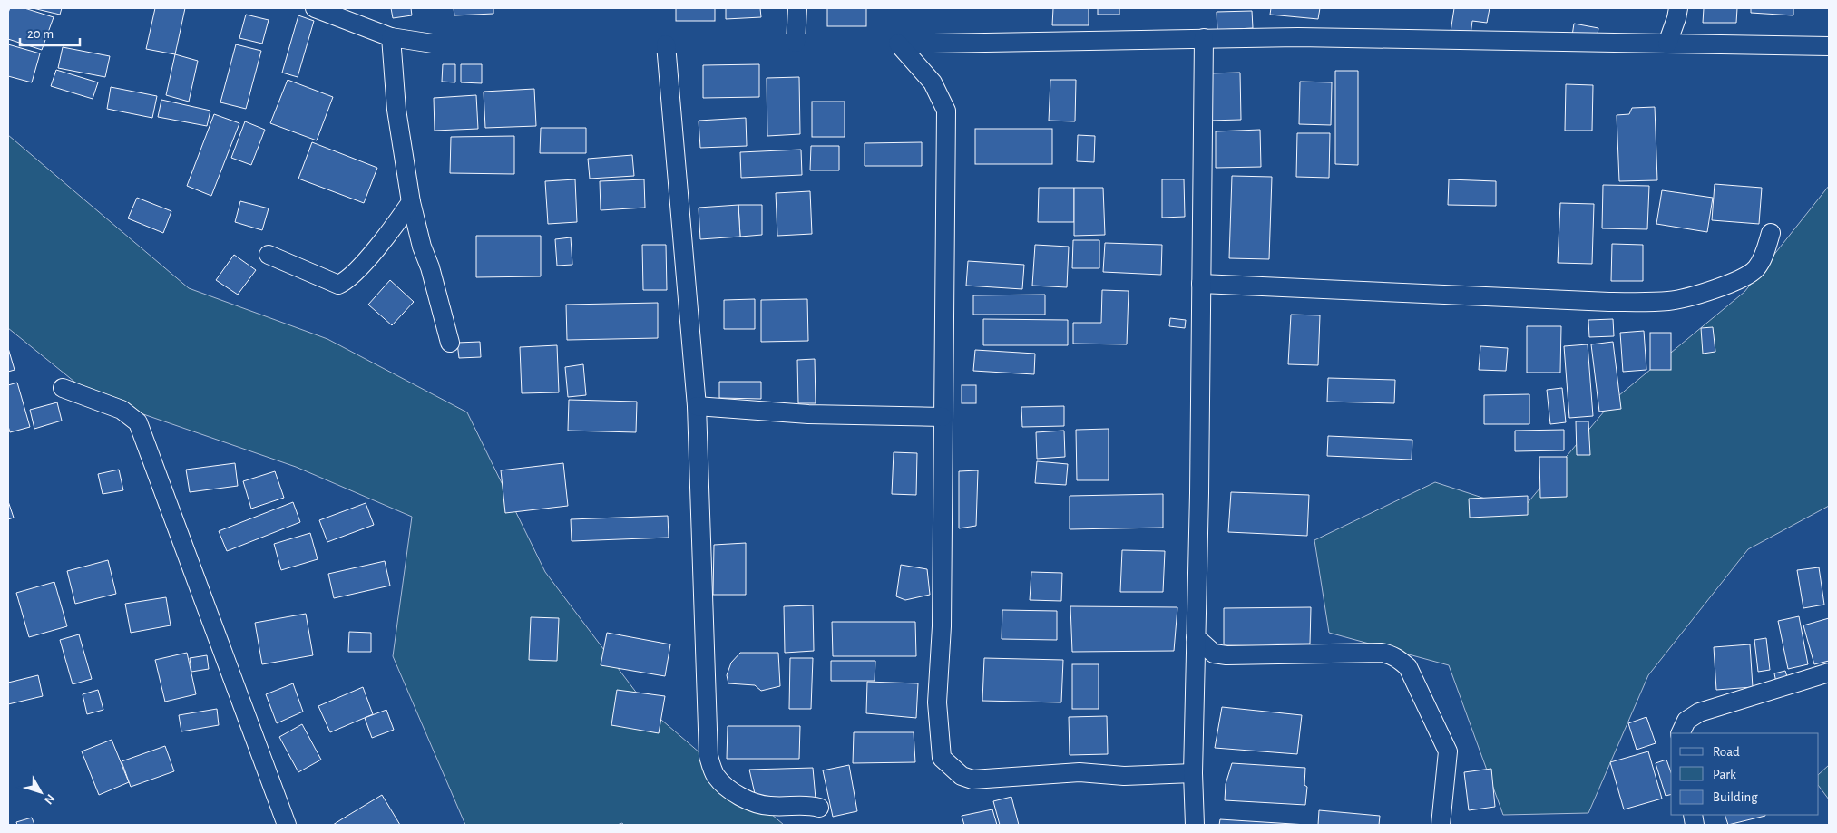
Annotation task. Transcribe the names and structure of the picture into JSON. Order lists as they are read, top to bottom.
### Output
{
  "legend": ["Road", "Park", "Building"],
  "scale_bar": "20 m",
  "north": "bottom right"
}
